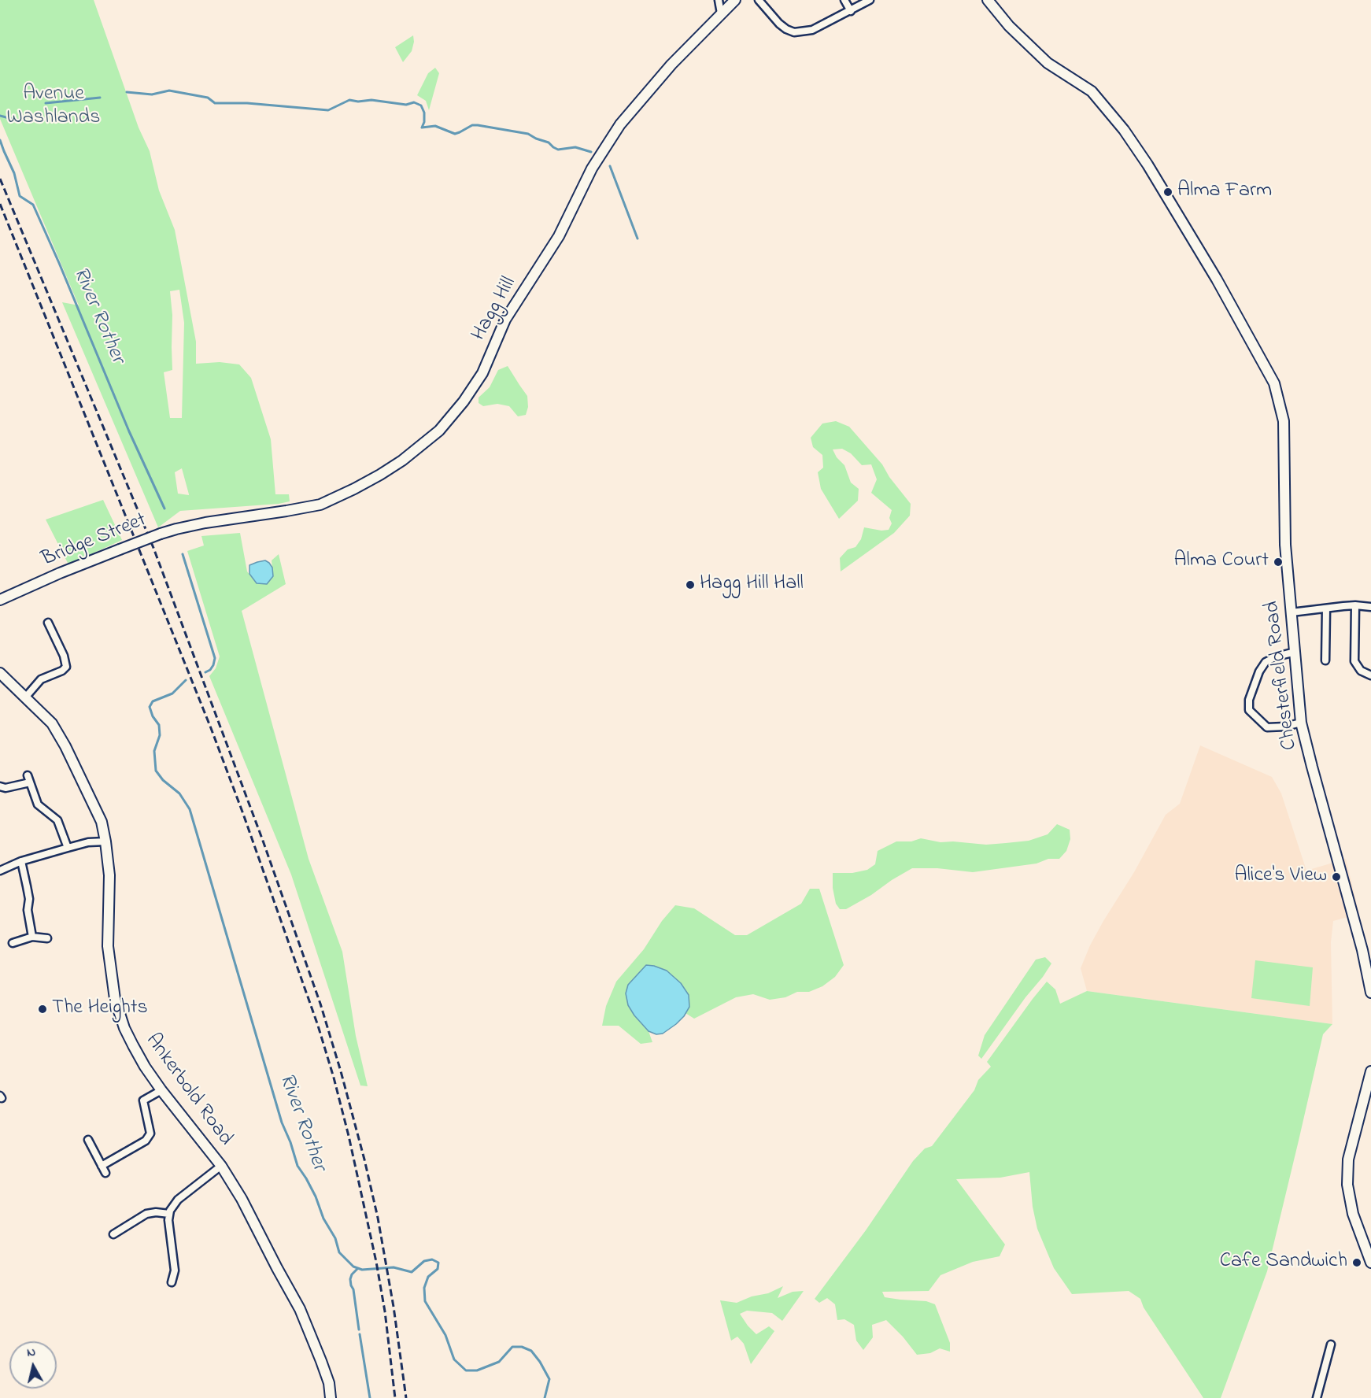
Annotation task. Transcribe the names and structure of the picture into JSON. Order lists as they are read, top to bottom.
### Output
{
  "streets": {
    "street": [
      "Hagg Hill",
      "Bridge Street",
      "Chesterfield Road",
      "Ankerbold Road"
    ]
  },
  "crossings": [
    ["Hagg Hill", "Bridge Street"]
  ],
  "water": ["River Rother"],
  "parks": ["Avenue Washlands"],
  "places": [
    "Alma Farm",
    "Alma Court",
    "Hagg Hill Hall",
    "Alice's View",
    "The Heights",
    "Cafe Sandwich"
  ],
  "north": "top"
}
